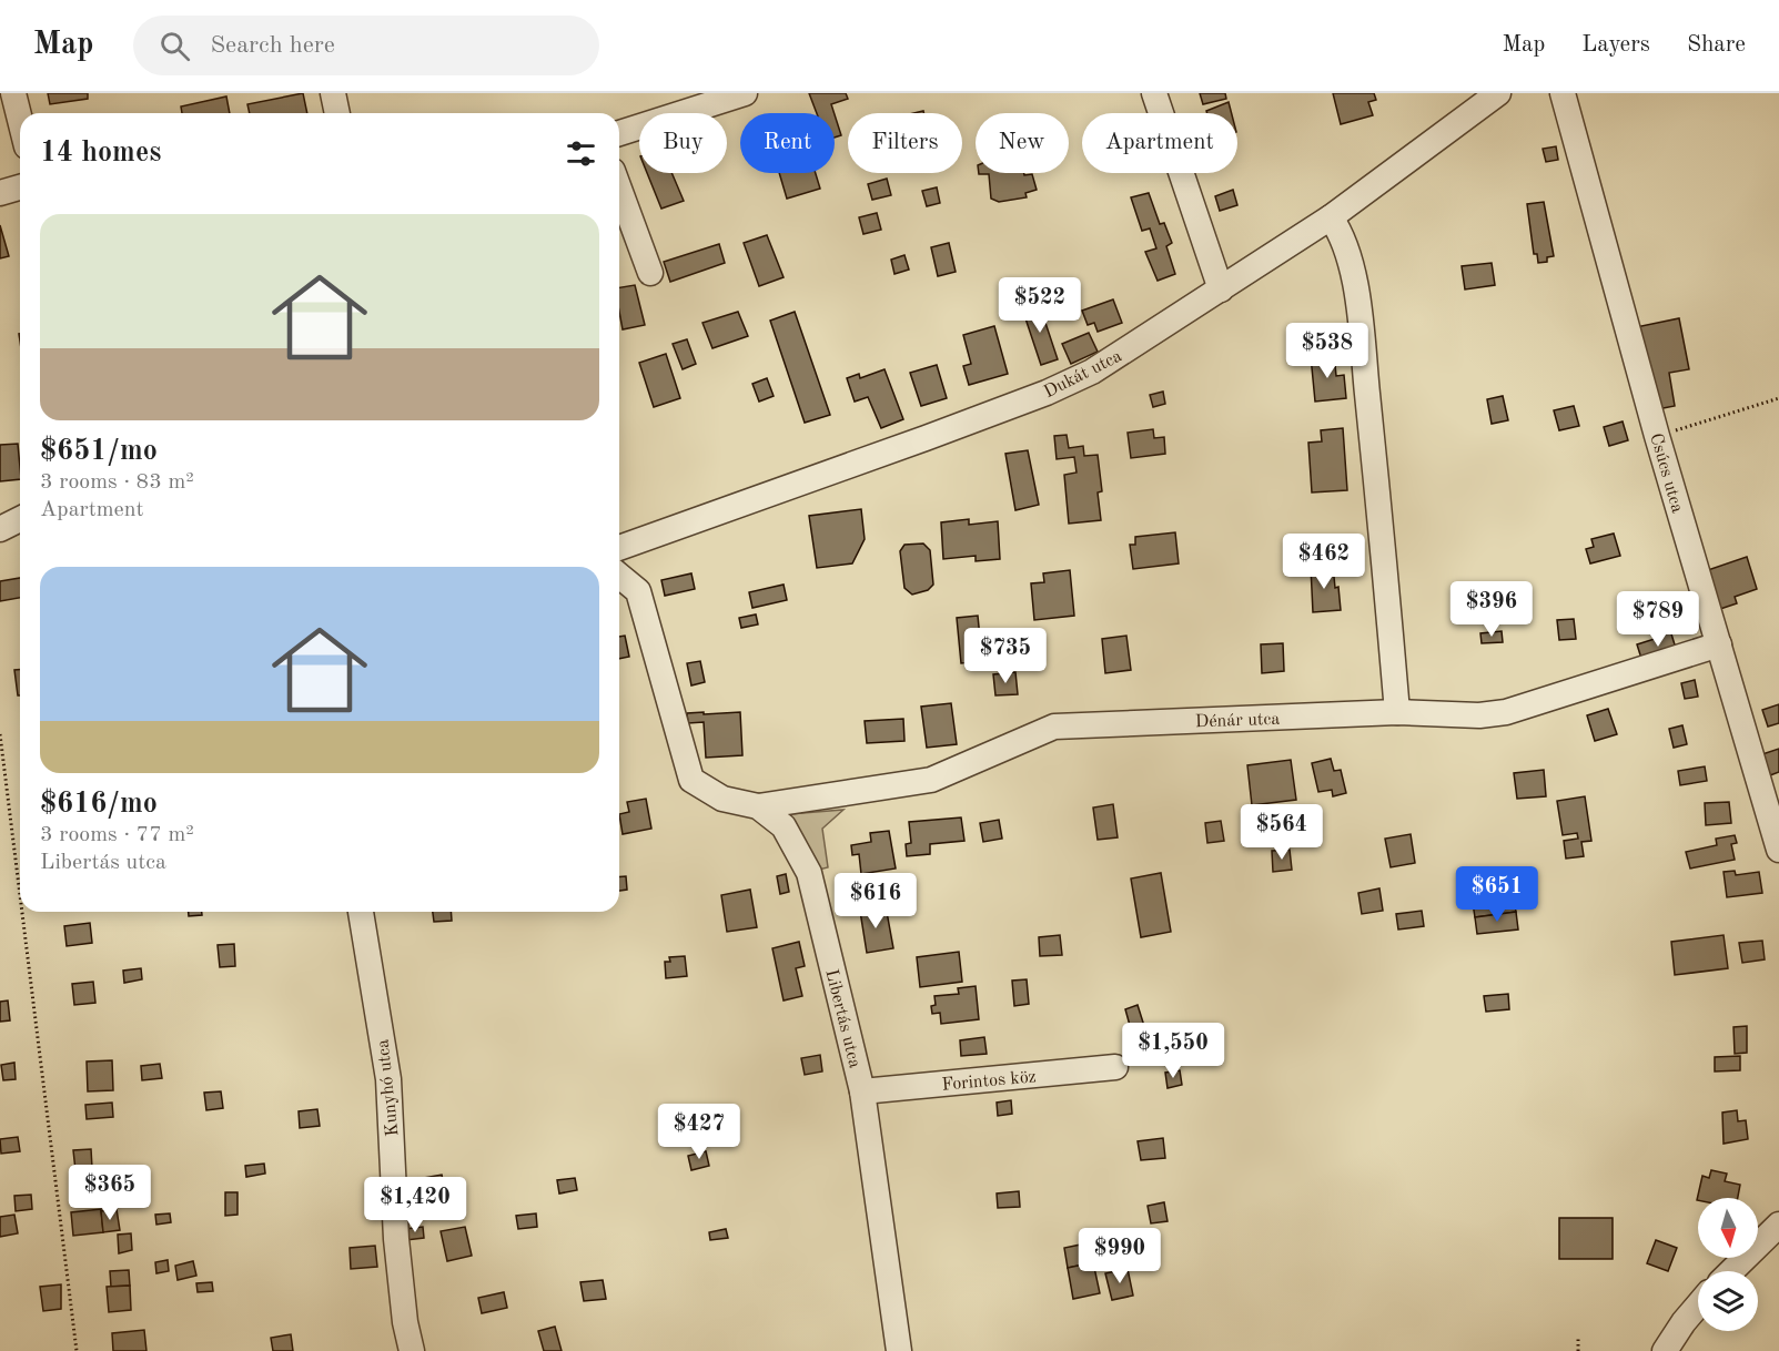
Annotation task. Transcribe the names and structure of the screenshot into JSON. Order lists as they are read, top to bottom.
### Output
{
  "streets": {
    "street": [
      "Dukát utca",
      "Csúcs utca",
      "Dénár utca",
      "Libertás utca",
      "Forintos köz",
      "Kunyhó utca"
    ]
  },
  "crossings": [
    ["Csúcs utca", "Dénár utca"],
    ["Dénár utca", "Libertás utca"],
    ["Libertás utca", "Forintos köz"]
  ],
  "north": "bottom",
  "page": {
    "header": "Map",
    "search": "Search here",
    "nav": ["Map", "Layers", "Share"],
    "chip": [
      "Buy",
      "Rent",
      "Filters",
      "New",
      "Apartment"
    ],
    "heading": "14 homes",
    "list": [
      {
        "name": "$651/mo",
        "note": "3 rooms · 83 m² · Apartment"
      },
      {
        "name": "$616/mo",
        "note": "3 rooms · 77 m² · Libertás utca"
      }
    ],
    "price": [
      "$522",
      "$538",
      "$462",
      "$396",
      "$789",
      "$735",
      "$564",
      "$651",
      "$616",
      "$1,550",
      "$427",
      "$365",
      "$1,420",
      "$990"
    ]
  }
}
